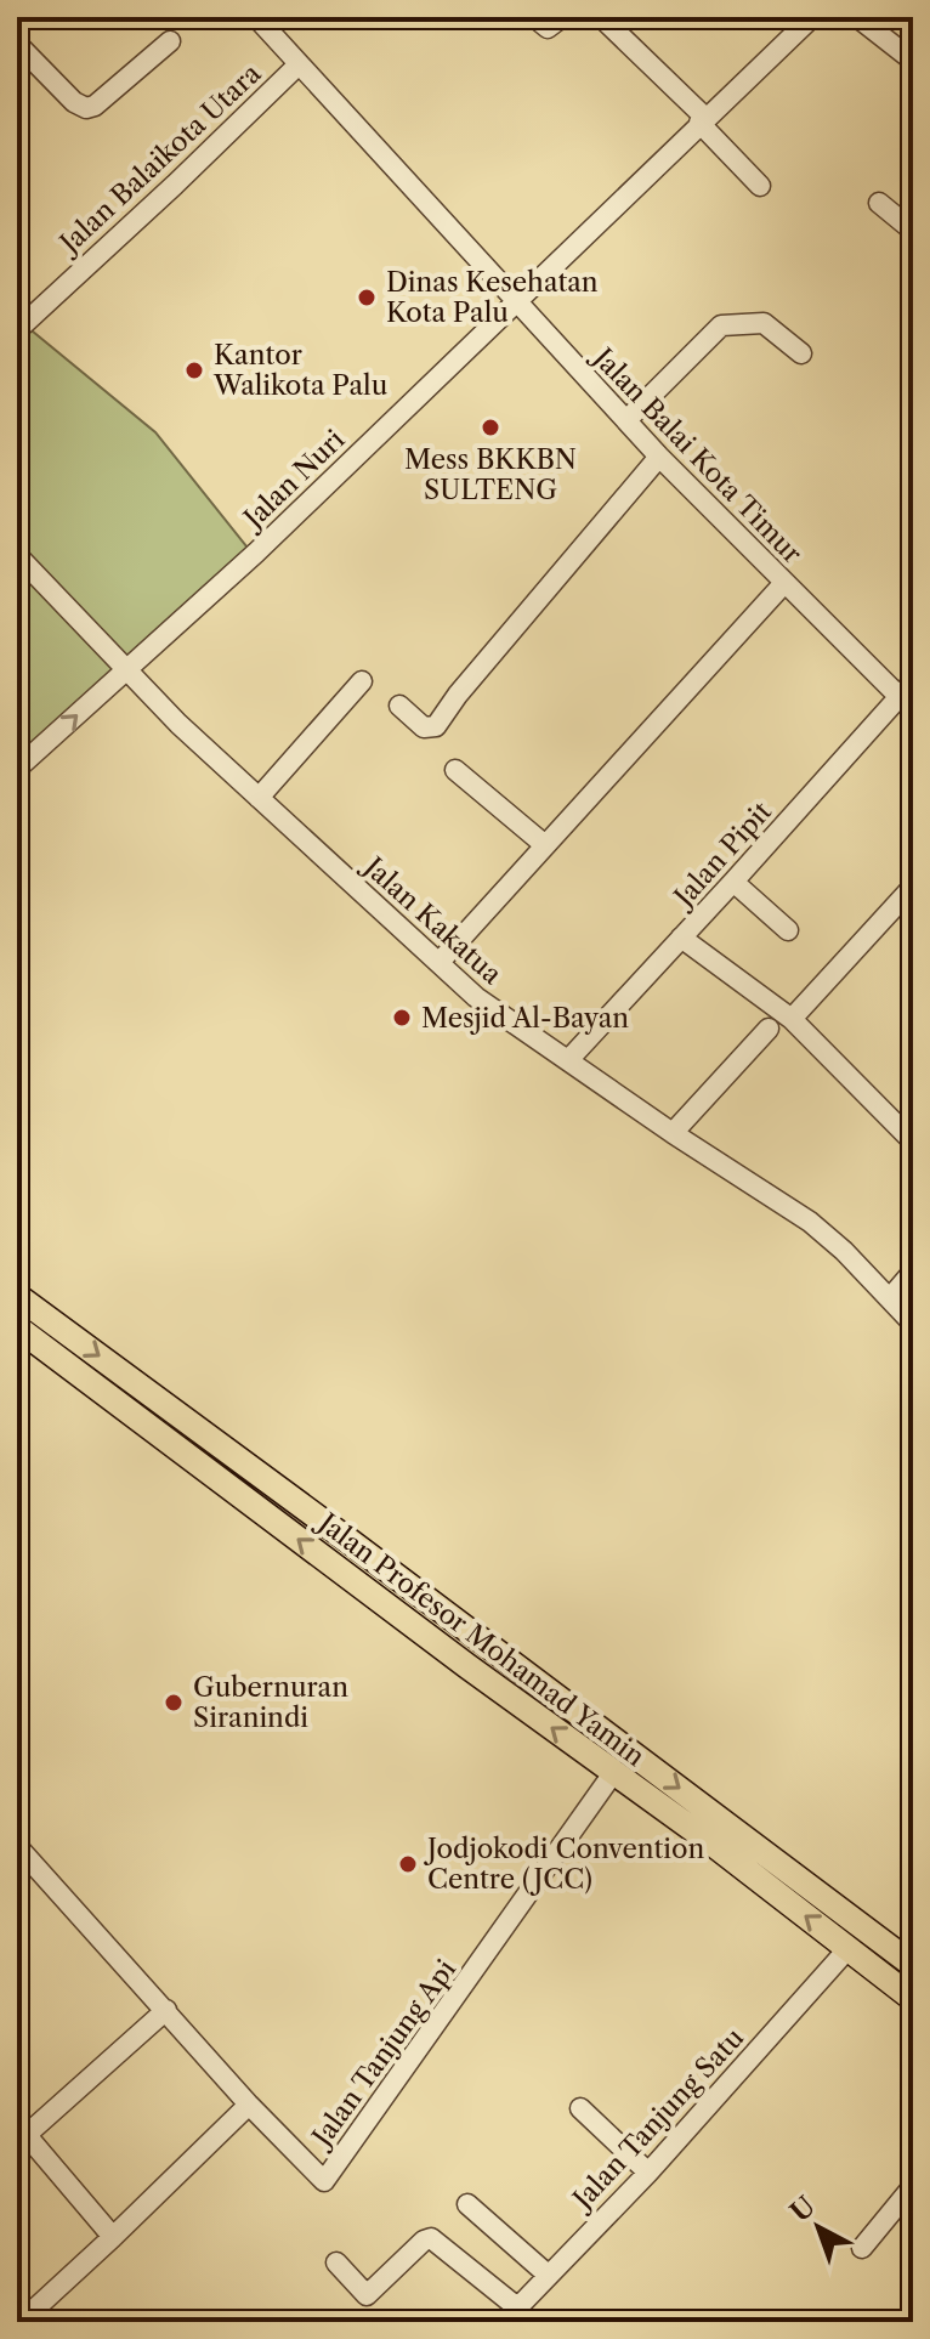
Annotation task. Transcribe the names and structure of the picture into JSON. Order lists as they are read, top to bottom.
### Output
{
  "streets": {
    "main road": ["Jalan Profesor Mohamad Yamin"],
    "street": [
      "Jalan Balaikota Utara",
      "Jalan Balai Kota Timur",
      "Jalan Nuri",
      "Jalan Pipit",
      "Jalan Kakatua",
      "Jalan Tanjung Api",
      "Jalan Tanjung Satu"
    ]
  },
  "crossings": [
    ["Jalan Balaikota Utara", "Jalan Balai Kota Timur"],
    ["Jalan Balai Kota Timur", "Jalan Nuri"],
    ["Jalan Balai Kota Timur", "Jalan Pipit"],
    ["Jalan Nuri", "Jalan Kakatua"],
    ["Jalan Pipit", "Jalan Kakatua"],
    ["Jalan Profesor Mohamad Yamin", "Jalan Tanjung Api"],
    ["Jalan Profesor Mohamad Yamin", "Jalan Tanjung Satu"]
  ],
  "places": [
    "Dinas Kesehatan Kota Palu",
    "Kantor Walikota Palu",
    "Mess BKKBN SULTENG",
    "Mesjid Al-Bayan",
    "Gubernuran Siranindi",
    "Jodjokodi Convention Centre (JCC)"
  ],
  "north": "top left"
}
